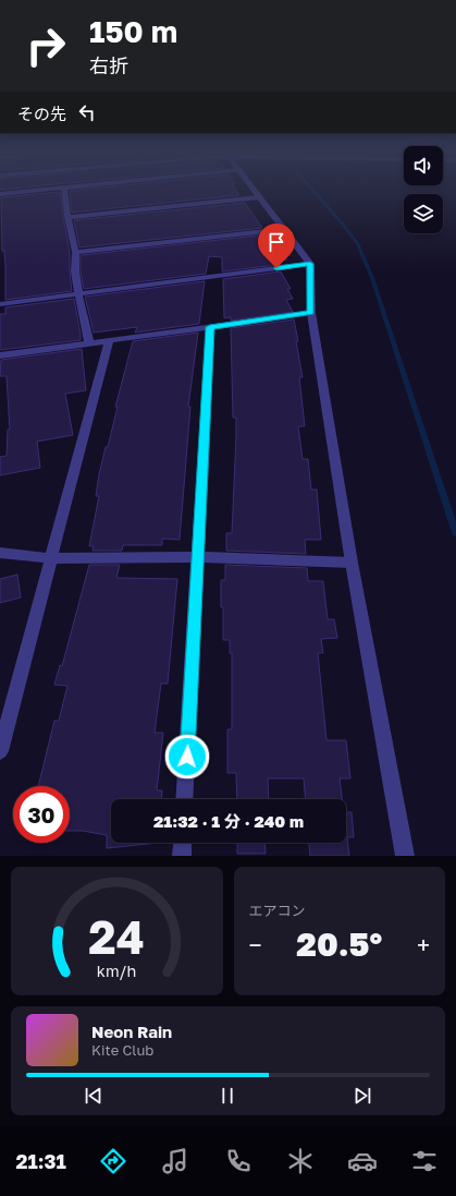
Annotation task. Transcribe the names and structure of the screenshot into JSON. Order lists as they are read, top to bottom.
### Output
{
  "page": {
    "turn": ["150 m", "右折"],
    "then": "その先",
    "limit": "30",
    "trip": "21:32 · 1 分 · 240 m",
    "tile": "エアコン",
    "heat": ["−", "20.5°", "+"],
    "song": ["Neon Rain", "Kite Club"],
    "tabs": "21:31",
    "gauge": ["24", "km/h"]
  }
}
